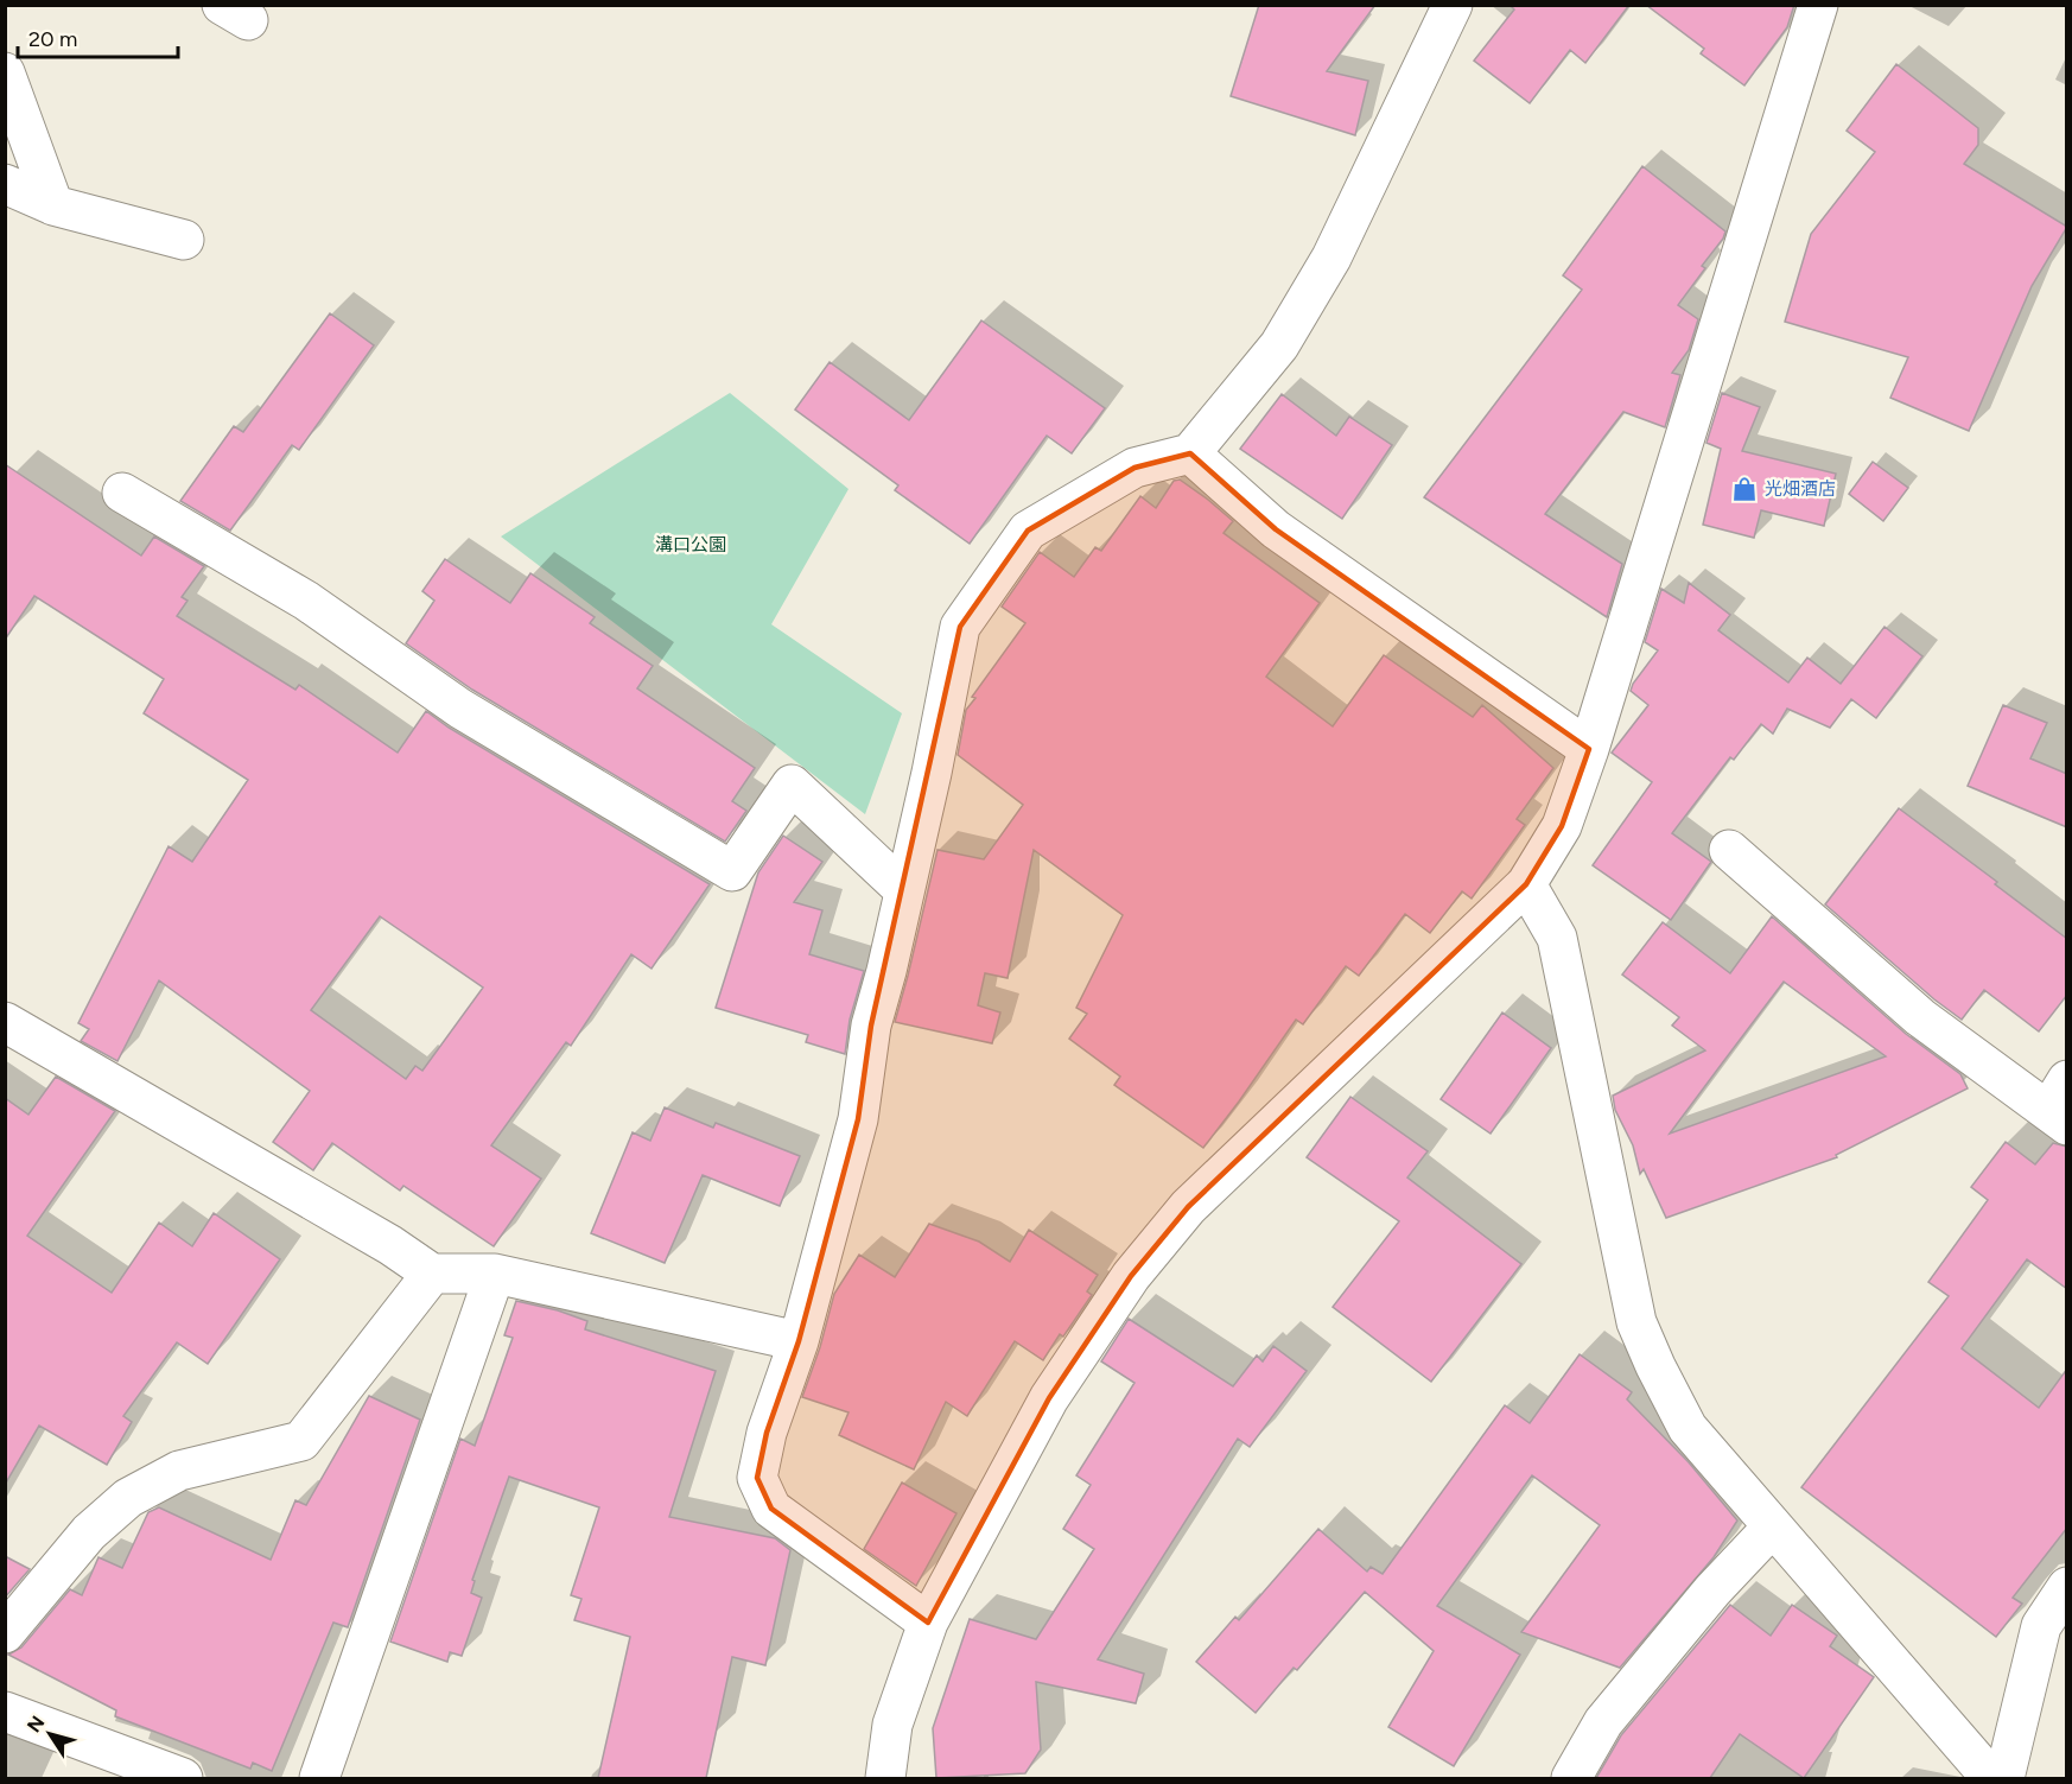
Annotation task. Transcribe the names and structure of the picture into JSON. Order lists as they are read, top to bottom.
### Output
{
  "parks": ["溝口公園"],
  "places": {
    "shop": ["光畑酒店"]
  },
  "scale_bar": "20 m",
  "north": "top left"
}
